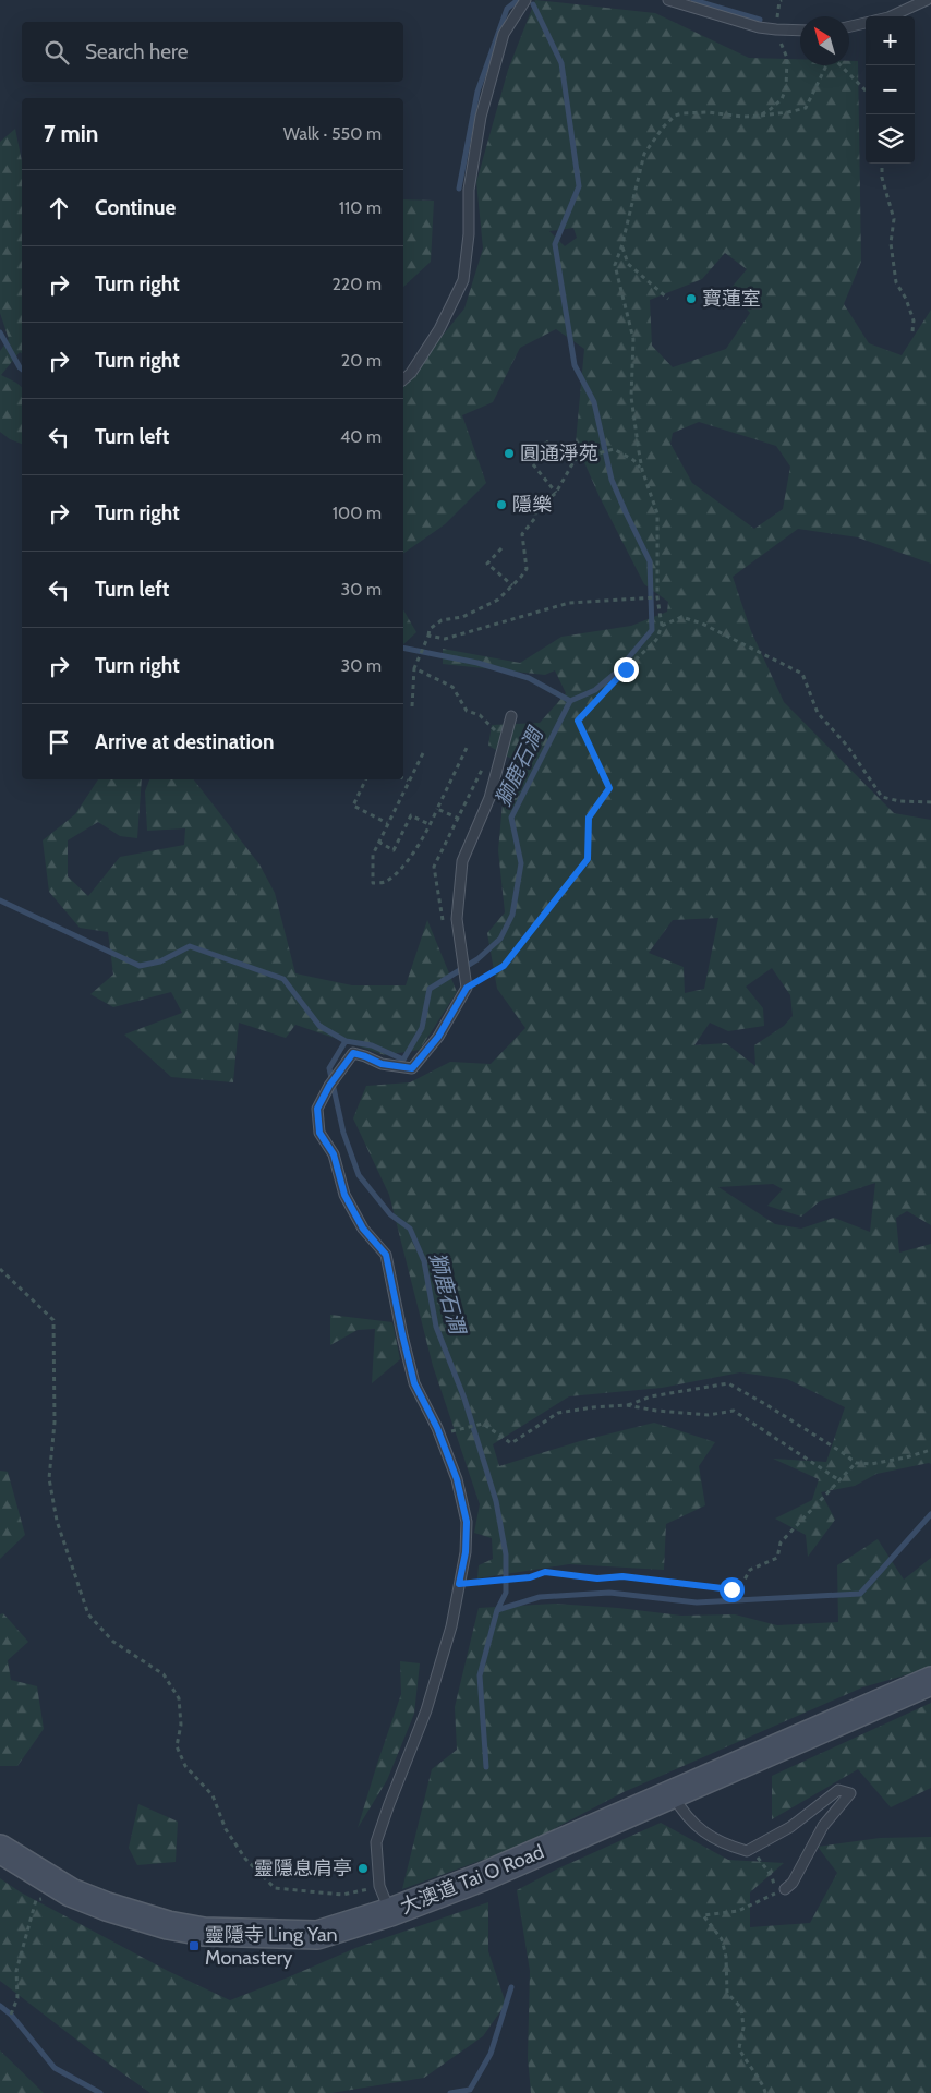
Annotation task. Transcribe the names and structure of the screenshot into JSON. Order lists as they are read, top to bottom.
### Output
{
  "streets": {
    "main road": ["大澳道 Tai O Road"]
  },
  "water": ["獅鹿石澗"],
  "places": {
    "other": [
      "寶蓮室",
      "圓通淨苑",
      "隱樂",
      "靈隱息肩亭"
    ],
    "transit": ["靈隱寺 Ling Yan Monastery"]
  },
  "north": "top left",
  "page": {
    "map_buttons": ["+", "−"],
    "search": "Search here",
    "heading": ["7 min", "Walk · 550 m"],
    "list": [
      ["Continue", "110 m"],
      ["Turn right", "220 m"],
      ["Turn right", "20 m"],
      ["Turn left", "40 m"],
      ["Turn right", "100 m"],
      ["Turn left", "30 m"],
      ["Turn right", "30 m"],
      "Arrive at destination"
    ]
  }
}
